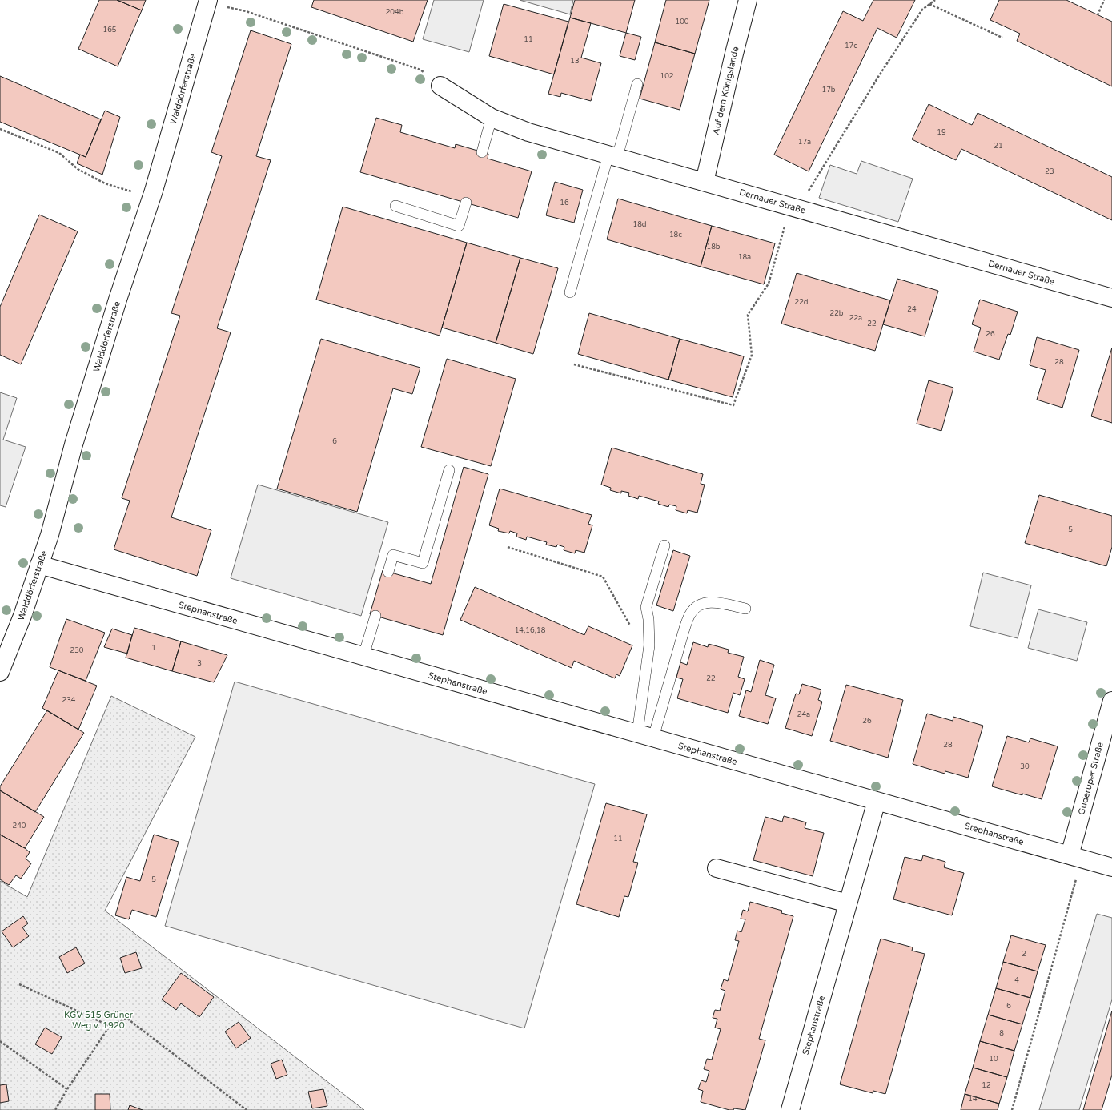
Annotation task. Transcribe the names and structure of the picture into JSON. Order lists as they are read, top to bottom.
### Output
{
  "streets": {
    "street": [
      "Walddörferstraße",
      "Auf dem Königslande",
      "Dernauer Straße",
      "Stephanstraße",
      "Guderuper Straße"
    ]
  },
  "crossings": [
    ["Walddörferstraße", "Stephanstraße"],
    ["Auf dem Königslande", "Dernauer Straße"],
    ["Stephanstraße", "Guderuper Straße"]
  ],
  "parks": ["KGV 515 Grüner Weg v. 1920"],
  "house_numbers": [
    "204b",
    "100",
    "165",
    "11",
    "17c",
    "13",
    "102",
    "17b",
    "19",
    "17a",
    "21",
    "23",
    "16",
    "18d",
    "18c",
    "18b",
    "18a",
    "22d",
    "24",
    "22b",
    "22a",
    "22",
    "26",
    "28",
    "6",
    "5",
    "14,16,18",
    "1",
    "230",
    "3",
    "22",
    "234",
    "24a",
    "26",
    "28",
    "30",
    "240",
    "11",
    "5",
    "2",
    "4",
    "6",
    "8",
    "10",
    "12",
    "14"
  ]
}
